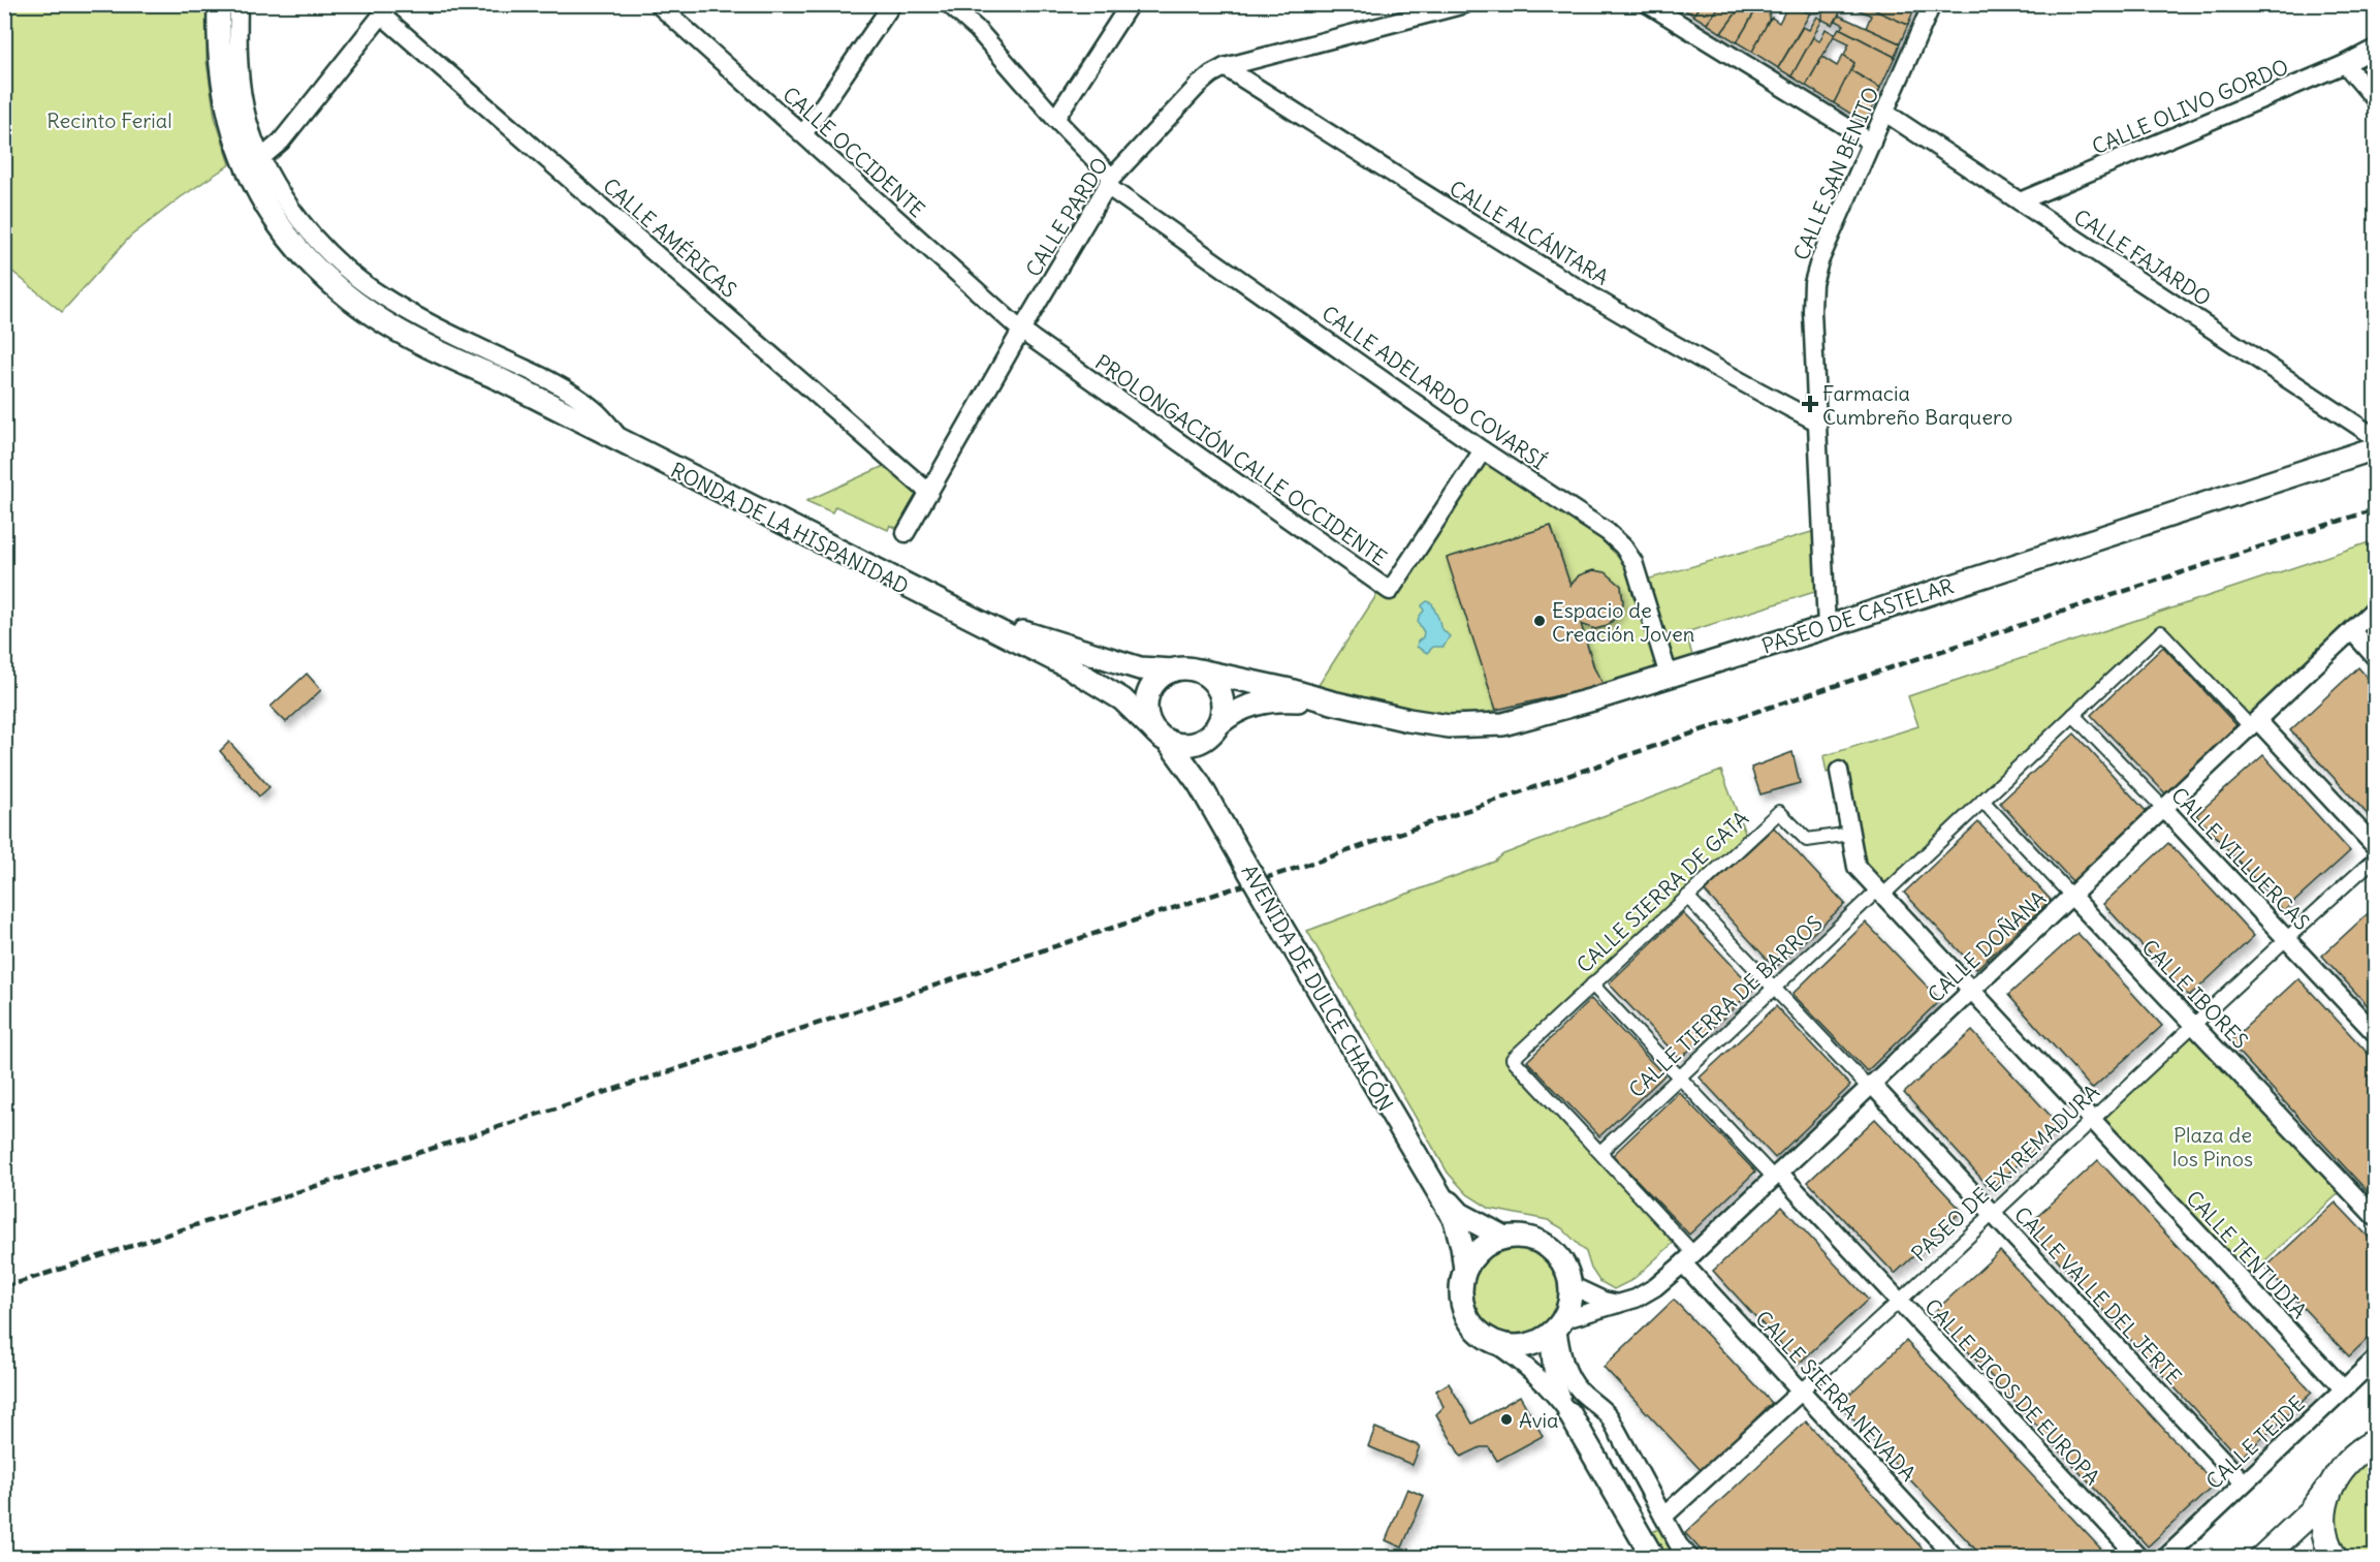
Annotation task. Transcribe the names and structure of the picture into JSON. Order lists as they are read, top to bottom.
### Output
{
  "streets": {
    "street": [
      "CALLE OLIVO GORDO",
      "CALLE OCCIDENTE",
      "CALLE SAN BENITO",
      "CALLE PARDO",
      "CALLE ALCÁNTARA",
      "CALLE AMÉRICAS",
      "CALLE FAJARDO",
      "CALLE ADELARDO COVARSÍ",
      "PROLONGACIÓN CALLE OCCIDENTE",
      "RONDA DE LA HISPANIDAD",
      "PASEO DE CASTELAR",
      "CALLE VILLUERCAS",
      "CALLE SIERRA DE GATA",
      "CALLE DOÑANA",
      "AVENIDA DE DULCE CHACÓN",
      "CALLE IBORES",
      "CALLE TIERRA DE BARROS",
      "PASEO DE EXTREMADURA",
      "CALLE TENTUDIA",
      "CALLE VALLE DEL JERTE",
      "CALLE PICOS DE EUROPA",
      "CALLE SIERRA NEVADA",
      "CALLE TEIDE"
    ]
  },
  "crossings": [
    ["CALLE OLIVO GORDO", "CALLE FAJARDO"],
    ["CALLE OCCIDENTE", "CALLE PARDO"],
    ["CALLE OCCIDENTE", "PROLONGACIÓN CALLE OCCIDENTE"],
    ["CALLE SAN BENITO", "CALLE ALCÁNTARA"],
    ["CALLE SAN BENITO", "CALLE FAJARDO"],
    ["CALLE SAN BENITO", "PASEO DE CASTELAR"],
    ["CALLE PARDO", "CALLE ALCÁNTARA"],
    ["CALLE PARDO", "CALLE AMÉRICAS"],
    ["CALLE PARDO", "CALLE ADELARDO COVARSÍ"],
    ["CALLE PARDO", "PROLONGACIÓN CALLE OCCIDENTE"],
    ["CALLE ADELARDO COVARSÍ", "PROLONGACIÓN CALLE OCCIDENTE"],
    ["CALLE ADELARDO COVARSÍ", "PASEO DE CASTELAR"],
    ["RONDA DE LA HISPANIDAD", "PASEO DE CASTELAR"],
    ["RONDA DE LA HISPANIDAD", "AVENIDA DE DULCE CHACÓN"],
    ["PASEO DE CASTELAR", "AVENIDA DE DULCE CHACÓN"],
    ["CALLE VILLUERCAS", "CALLE DOÑANA"],
    ["CALLE VILLUERCAS", "CALLE TIERRA DE BARROS"],
    ["CALLE VILLUERCAS", "PASEO DE EXTREMADURA"],
    ["CALLE SIERRA DE GATA", "CALLE TIERRA DE BARROS"],
    ["CALLE SIERRA DE GATA", "CALLE TENTUDIA"],
    ["CALLE DOÑANA", "AVENIDA DE DULCE CHACÓN"],
    ["CALLE DOÑANA", "CALLE IBORES"],
    ["CALLE DOÑANA", "CALLE TIERRA DE BARROS"],
    ["CALLE DOÑANA", "CALLE TENTUDIA"],
    ["CALLE DOÑANA", "CALLE VALLE DEL JERTE"],
    ["CALLE DOÑANA", "CALLE PICOS DE EUROPA"],
    ["CALLE DOÑANA", "CALLE SIERRA NEVADA"],
    ["CALLE IBORES", "CALLE TIERRA DE BARROS"],
    ["CALLE IBORES", "PASEO DE EXTREMADURA"],
    ["CALLE TIERRA DE BARROS", "CALLE TENTUDIA"],
    ["PASEO DE EXTREMADURA", "CALLE TENTUDIA"],
    ["PASEO DE EXTREMADURA", "CALLE VALLE DEL JERTE"],
    ["PASEO DE EXTREMADURA", "CALLE PICOS DE EUROPA"],
    ["PASEO DE EXTREMADURA", "CALLE SIERRA NEVADA"],
    ["CALLE TENTUDIA", "CALLE TEIDE"],
    ["CALLE VALLE DEL JERTE", "CALLE TEIDE"]
  ],
  "parks": ["Recinto Ferial", "Plaza de los Pinos"],
  "places": {
    "health": ["Farmacia Cumbreño Barquero"],
    "other": ["Espacio de Creación Joven", "Avia"]
  }
}
